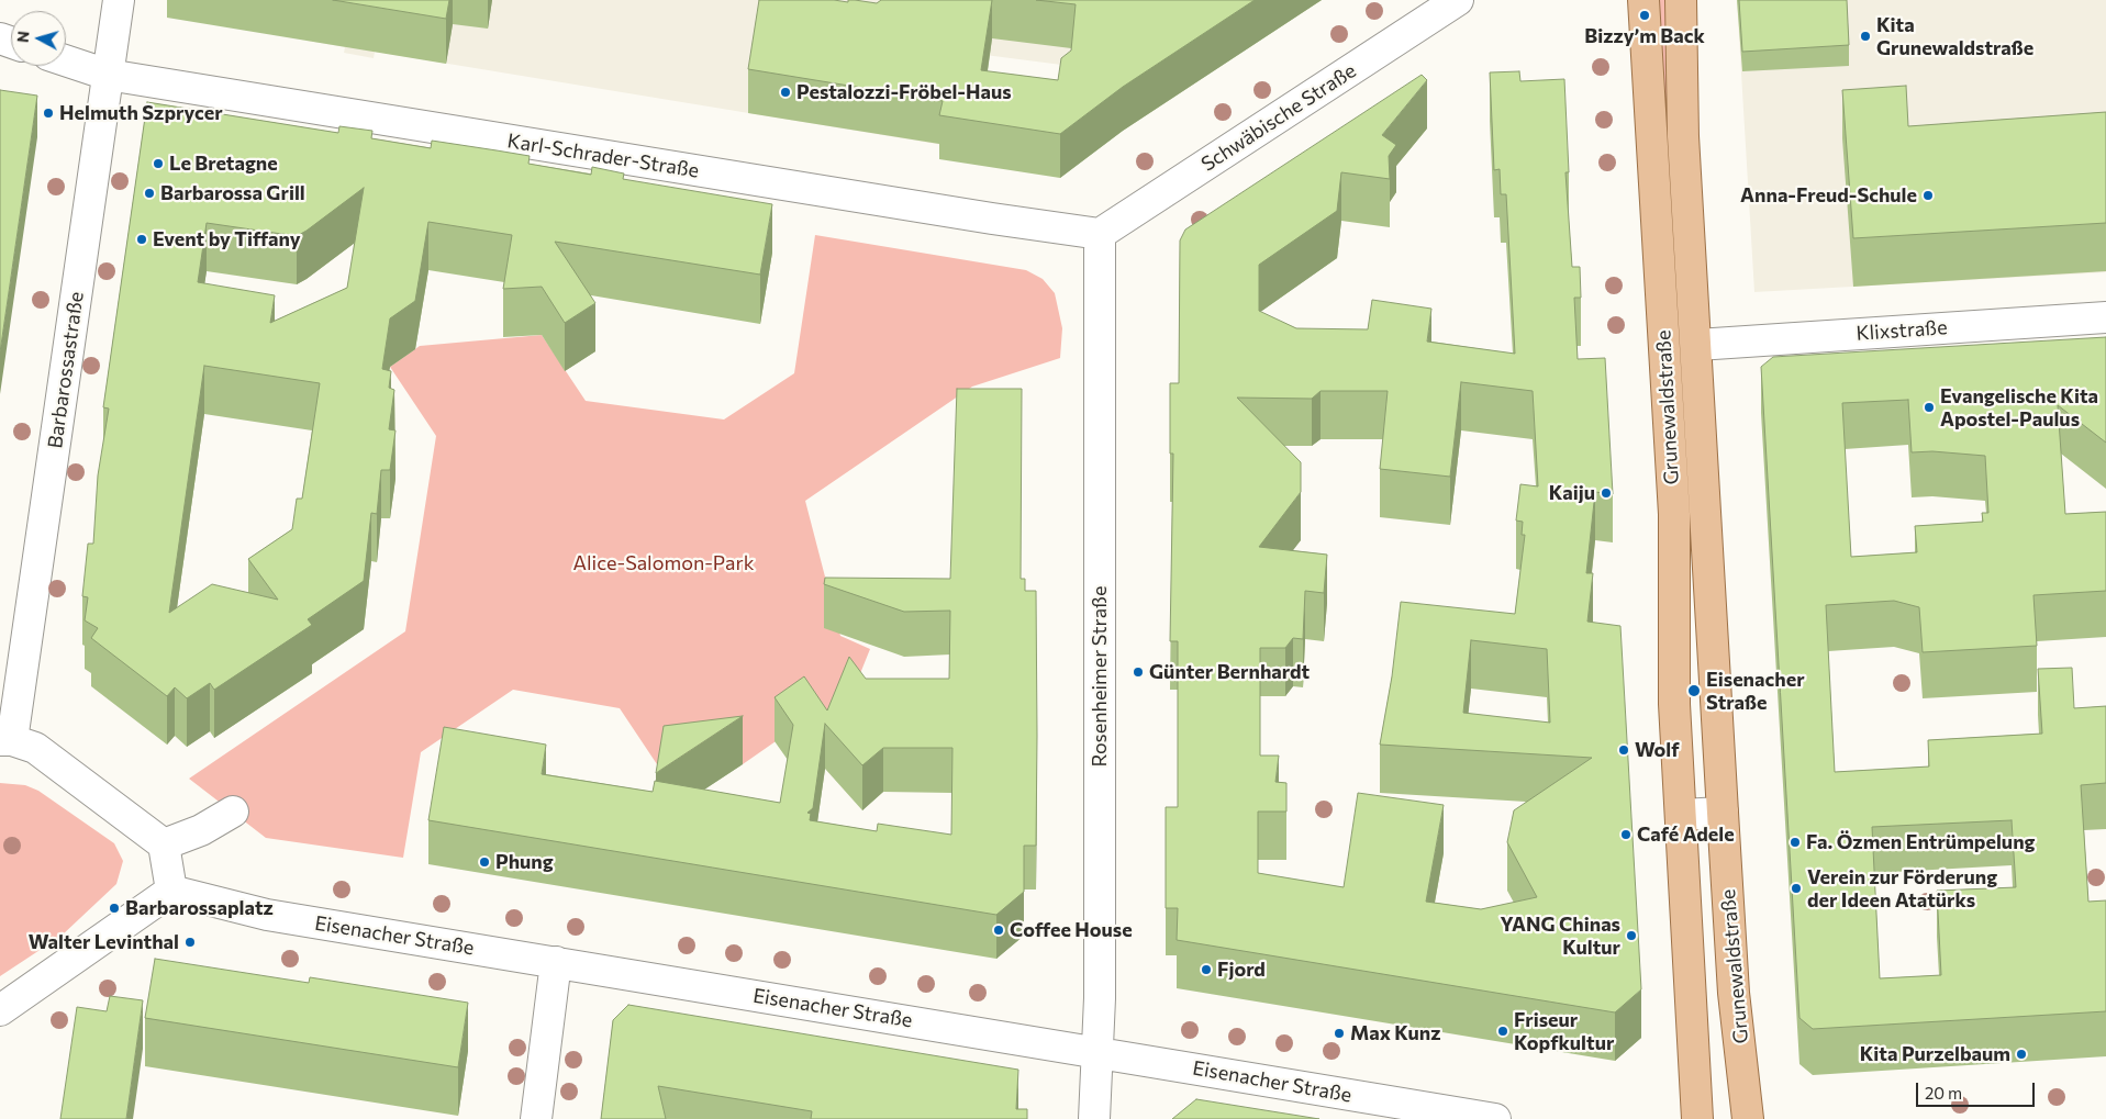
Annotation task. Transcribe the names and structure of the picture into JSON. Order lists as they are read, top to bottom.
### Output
{
  "streets": {
    "main road": ["Grunewaldstraße"],
    "street": [
      "Schwäbische Straße",
      "Karl-Schrader-Straße",
      "Klixstraße",
      "Barbarossastraße",
      "Rosenheimer Straße",
      "Eisenacher Straße"
    ]
  },
  "crossings": [
    ["Schwäbische Straße", "Karl-Schrader-Straße"],
    ["Schwäbische Straße", "Rosenheimer Straße"],
    ["Karl-Schrader-Straße", "Barbarossastraße"],
    ["Karl-Schrader-Straße", "Rosenheimer Straße"],
    ["Klixstraße", "Grunewaldstraße"],
    ["Rosenheimer Straße", "Eisenacher Straße"]
  ],
  "parks": ["Alice-Salomon-Park"],
  "places": [
    "Bizzy’m Back",
    "Kita Grunewaldstraße",
    "Pestalozzi-Fröbel-Haus",
    "Helmuth Szprycer",
    "Le Bretagne",
    "Barbarossa Grill",
    "Anna-Freud-Schule",
    "Event by Tiffany",
    "Evangelische Kita Apostel-Paulus",
    "Kaiju",
    "Günter Bernhardt",
    "Eisenacher Straße",
    "Wolf",
    "Café Adele",
    "Fa. Özmen Entrümpelung",
    "Phung",
    "Verein zur Förderung der Ideen Atatürks",
    "Barbarossaplatz",
    "Coffee House",
    "YANG Chinas Kultur",
    "Walter Levinthal",
    "Fjord",
    "Friseur Kopfkultur",
    "Max Kunz",
    "Kita Purzelbaum"
  ],
  "scale_bar": "20 m",
  "north": "left"
}
